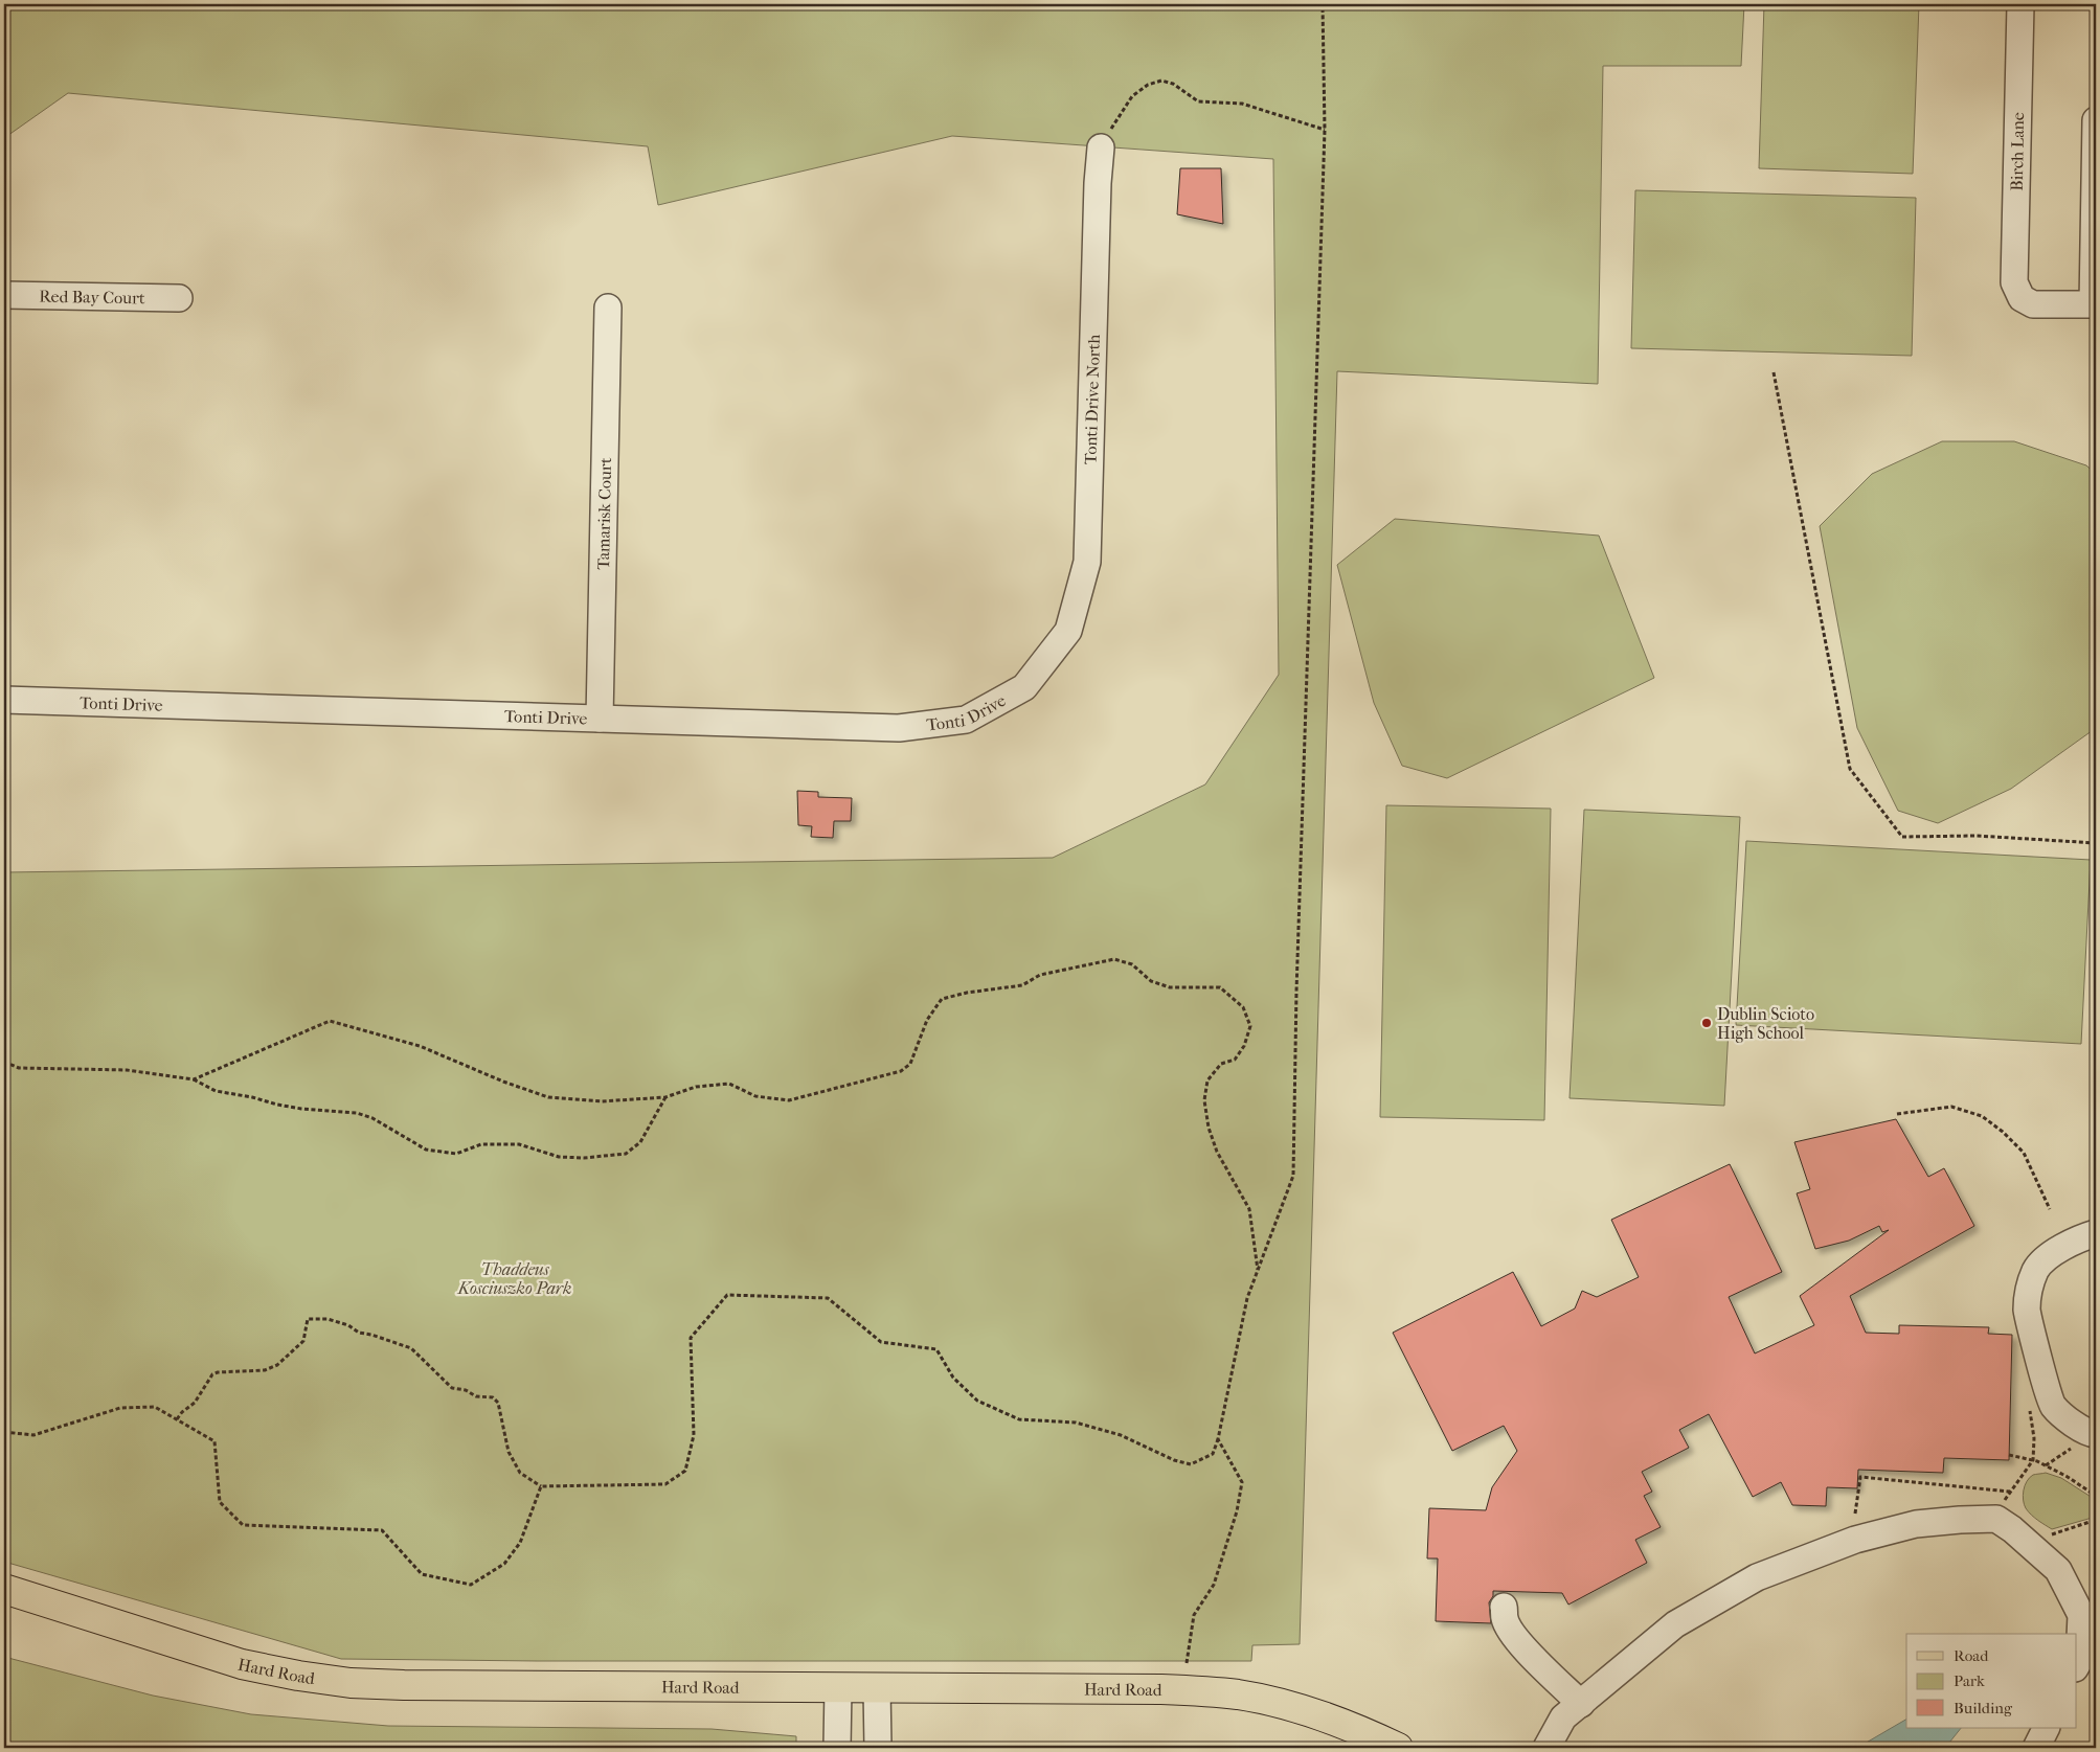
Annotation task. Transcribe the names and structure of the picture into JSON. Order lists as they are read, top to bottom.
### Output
{
  "streets": {
    "main road": ["Hard Road"],
    "street": [
      "Birch Lane",
      "Red Bay Court",
      "Tonti Drive North",
      "Tamarisk Court",
      "Tonti Drive"
    ]
  },
  "crossings": [
    ["Tonti Drive North", "Tonti Drive"],
    ["Tamarisk Court", "Tonti Drive"]
  ],
  "parks": ["Thaddeus Kosciuszko Park"],
  "places": ["Dublin Scioto High School"],
  "legend": ["Road", "Park", "Building"]
}
